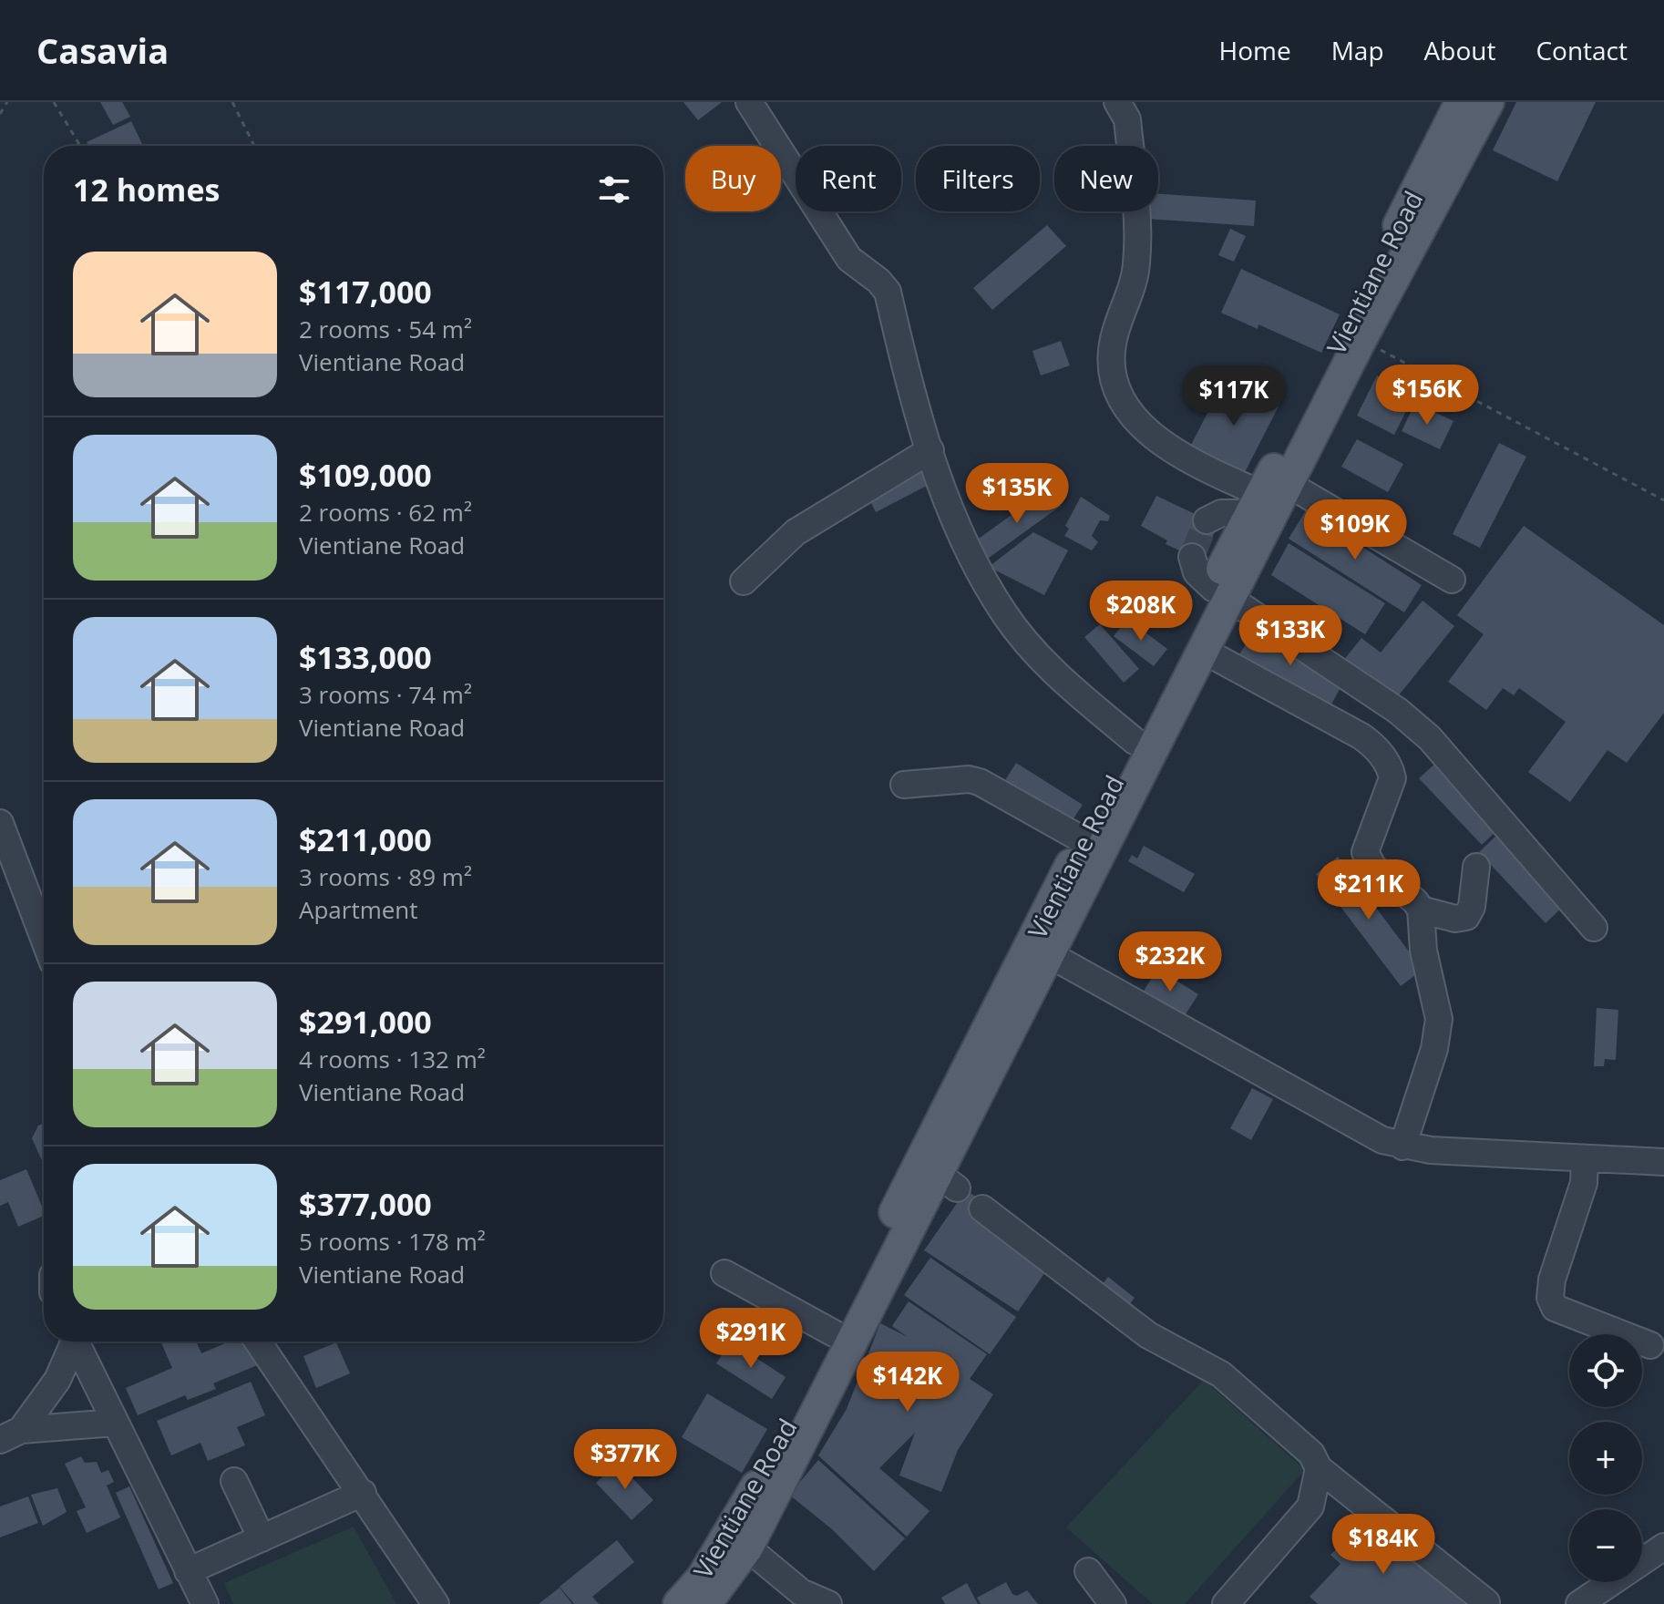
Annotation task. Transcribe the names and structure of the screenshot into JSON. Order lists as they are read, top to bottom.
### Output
{
  "streets": {
    "main road": ["Vientiane Road"]
  },
  "page": {
    "header": "Casavia",
    "nav": [
      "Home",
      "Map",
      "About",
      "Contact"
    ],
    "chip": [
      "Buy",
      "Rent",
      "Filters",
      "New"
    ],
    "heading": "12 homes",
    "list": [
      {
        "name": "$117,000",
        "note": "2 rooms · 54 m² · Vientiane Road"
      },
      {
        "name": "$109,000",
        "note": "2 rooms · 62 m² · Vientiane Road"
      },
      {
        "name": "$133,000",
        "note": "3 rooms · 74 m² · Vientiane Road"
      },
      {
        "name": "$211,000",
        "note": "3 rooms · 89 m² · Apartment"
      },
      {
        "name": "$291,000",
        "note": "4 rooms · 132 m² · Vientiane Road"
      },
      {
        "name": "$377,000",
        "note": "5 rooms · 178 m² · Vientiane Road"
      }
    ],
    "price": [
      "$156K",
      "$117K",
      "$135K",
      "$109K",
      "$208K",
      "$133K",
      "$211K",
      "$232K",
      "$291K",
      "$142K",
      "$377K",
      "$184K"
    ],
    "map_buttons": ["+", "−"]
  }
}
